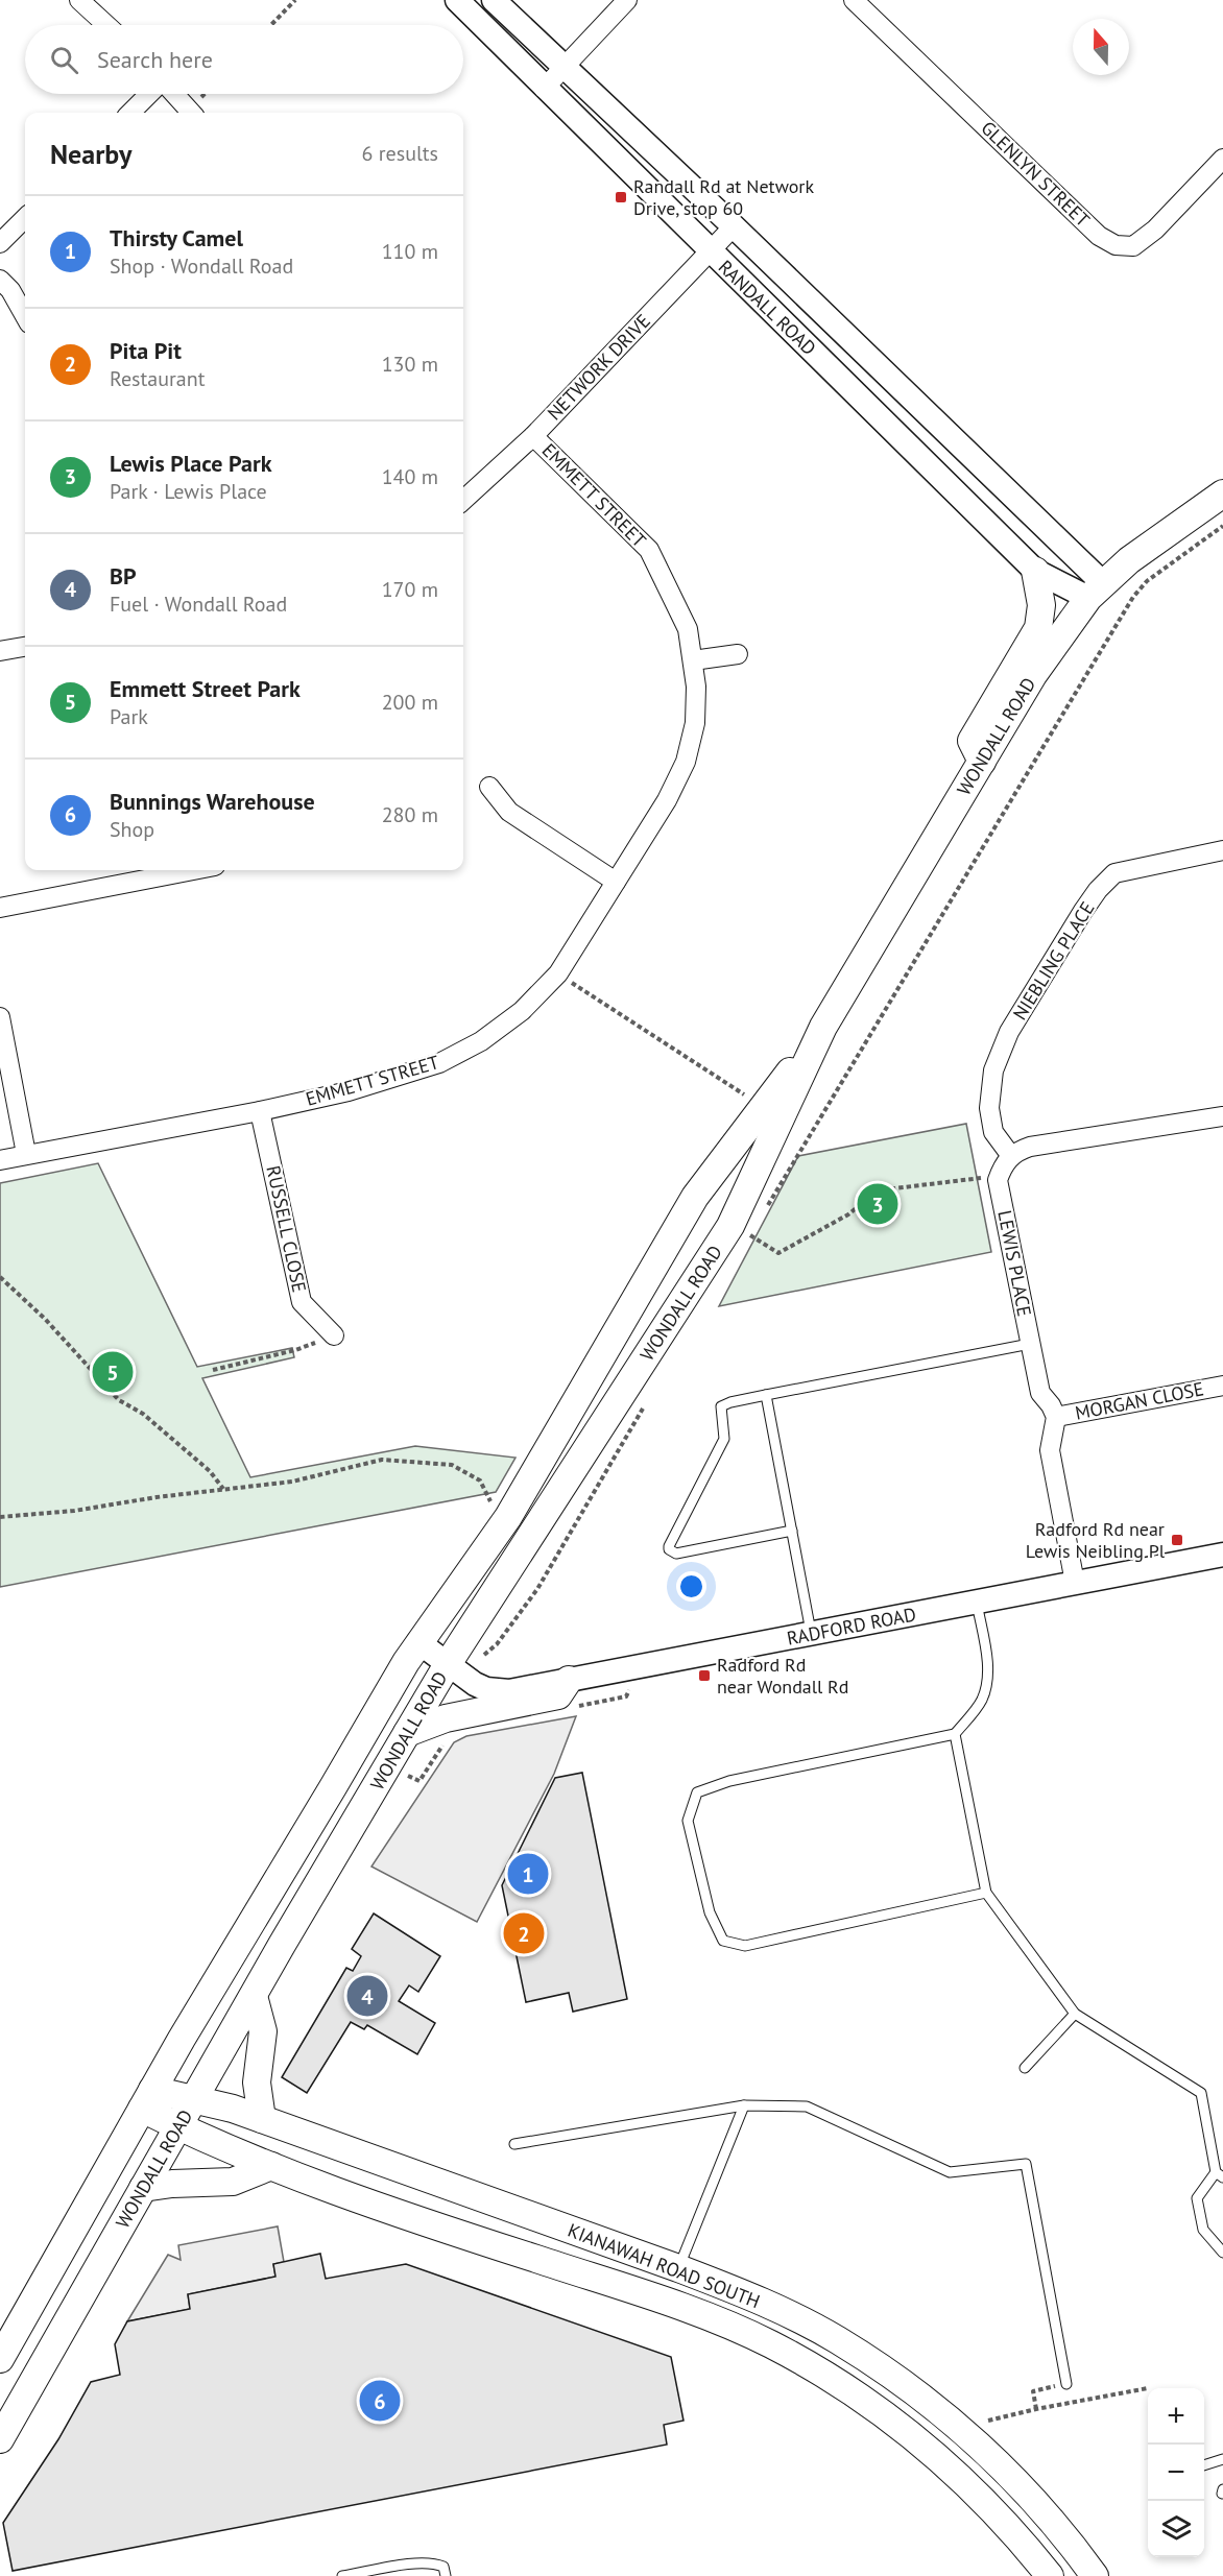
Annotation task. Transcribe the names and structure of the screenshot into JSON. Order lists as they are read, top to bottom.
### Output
{
  "streets": {
    "main road": ["WONDALL ROAD", "KIANAWAH ROAD SOUTH"],
    "street": [
      "GLENLYN STREET",
      "RANDALL ROAD",
      "NETWORK DRIVE",
      "EMMETT STREET",
      "NIEBLING PLACE",
      "RUSSELL CLOSE",
      "LEWIS PLACE",
      "MORGAN CLOSE",
      "RADFORD ROAD"
    ]
  },
  "crossings": [
    ["RANDALL ROAD", "NETWORK DRIVE"],
    ["RANDALL ROAD", "WONDALL ROAD"],
    ["NETWORK DRIVE", "EMMETT STREET"],
    ["EMMETT STREET", "RUSSELL CLOSE"],
    ["WONDALL ROAD", "RADFORD ROAD"],
    ["WONDALL ROAD", "KIANAWAH ROAD SOUTH"],
    ["LEWIS PLACE", "MORGAN CLOSE"]
  ],
  "places": {
    "transit": ["Randall Rd at Network Drive, stop 60", "Radford Rd near Lewis Neibling Pl", "Radford Rd near Wondall Rd"]
  },
  "north": "top",
  "page": {
    "search": "Search here",
    "heading": ["Nearby", "6 results"],
    "list": [
      {
        "mark": "1",
        "name": "Thirsty Camel",
        "note": "Shop · Wondall Road",
        "value": "110 m"
      },
      {
        "mark": "2",
        "name": "Pita Pit",
        "note": "Restaurant",
        "value": "130 m"
      },
      {
        "mark": "3",
        "name": "Lewis Place Park",
        "note": "Park · Lewis Place",
        "value": "140 m"
      },
      {
        "mark": "4",
        "name": "BP",
        "note": "Fuel · Wondall Road",
        "value": "170 m"
      },
      {
        "mark": "5",
        "name": "Emmett Street Park",
        "note": "Park",
        "value": "200 m"
      },
      {
        "mark": "6",
        "name": "Bunnings Warehouse",
        "note": "Shop",
        "value": "280 m"
      }
    ],
    "pins": [
      "3",
      "5",
      "1",
      "2",
      "4",
      "6"
    ],
    "map_buttons": ["+", "−"]
  }
}
